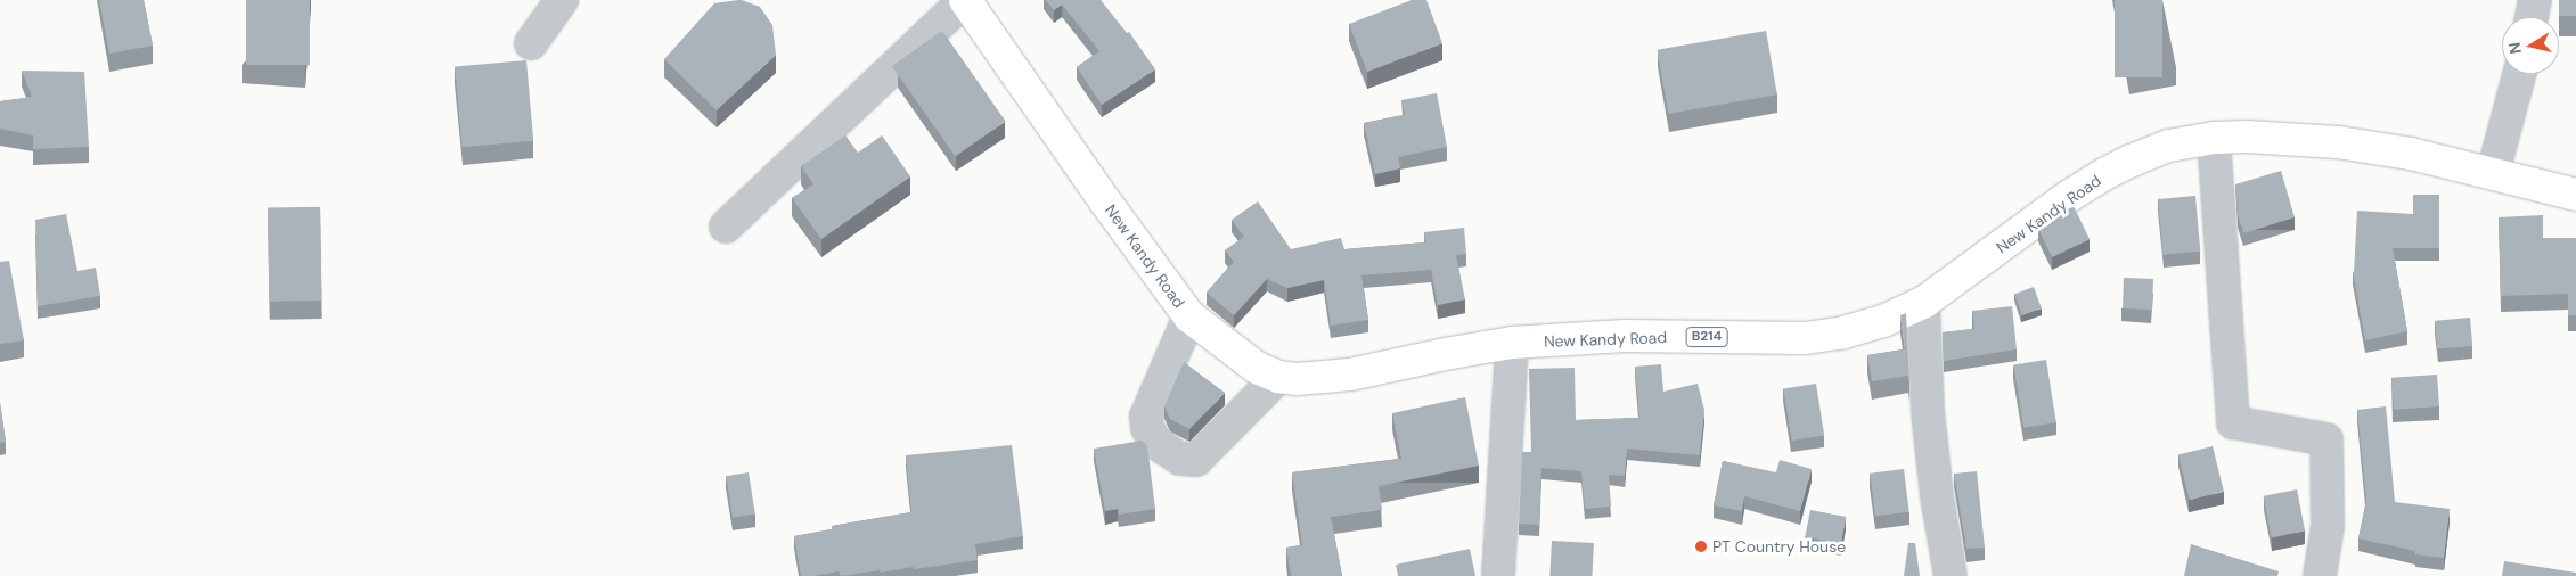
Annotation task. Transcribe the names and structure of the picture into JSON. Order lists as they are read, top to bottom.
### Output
{
  "streets": {
    "main road": ["New Kandy Road", "B214"]
  },
  "places": ["PT Country House"],
  "north": "left"
}
